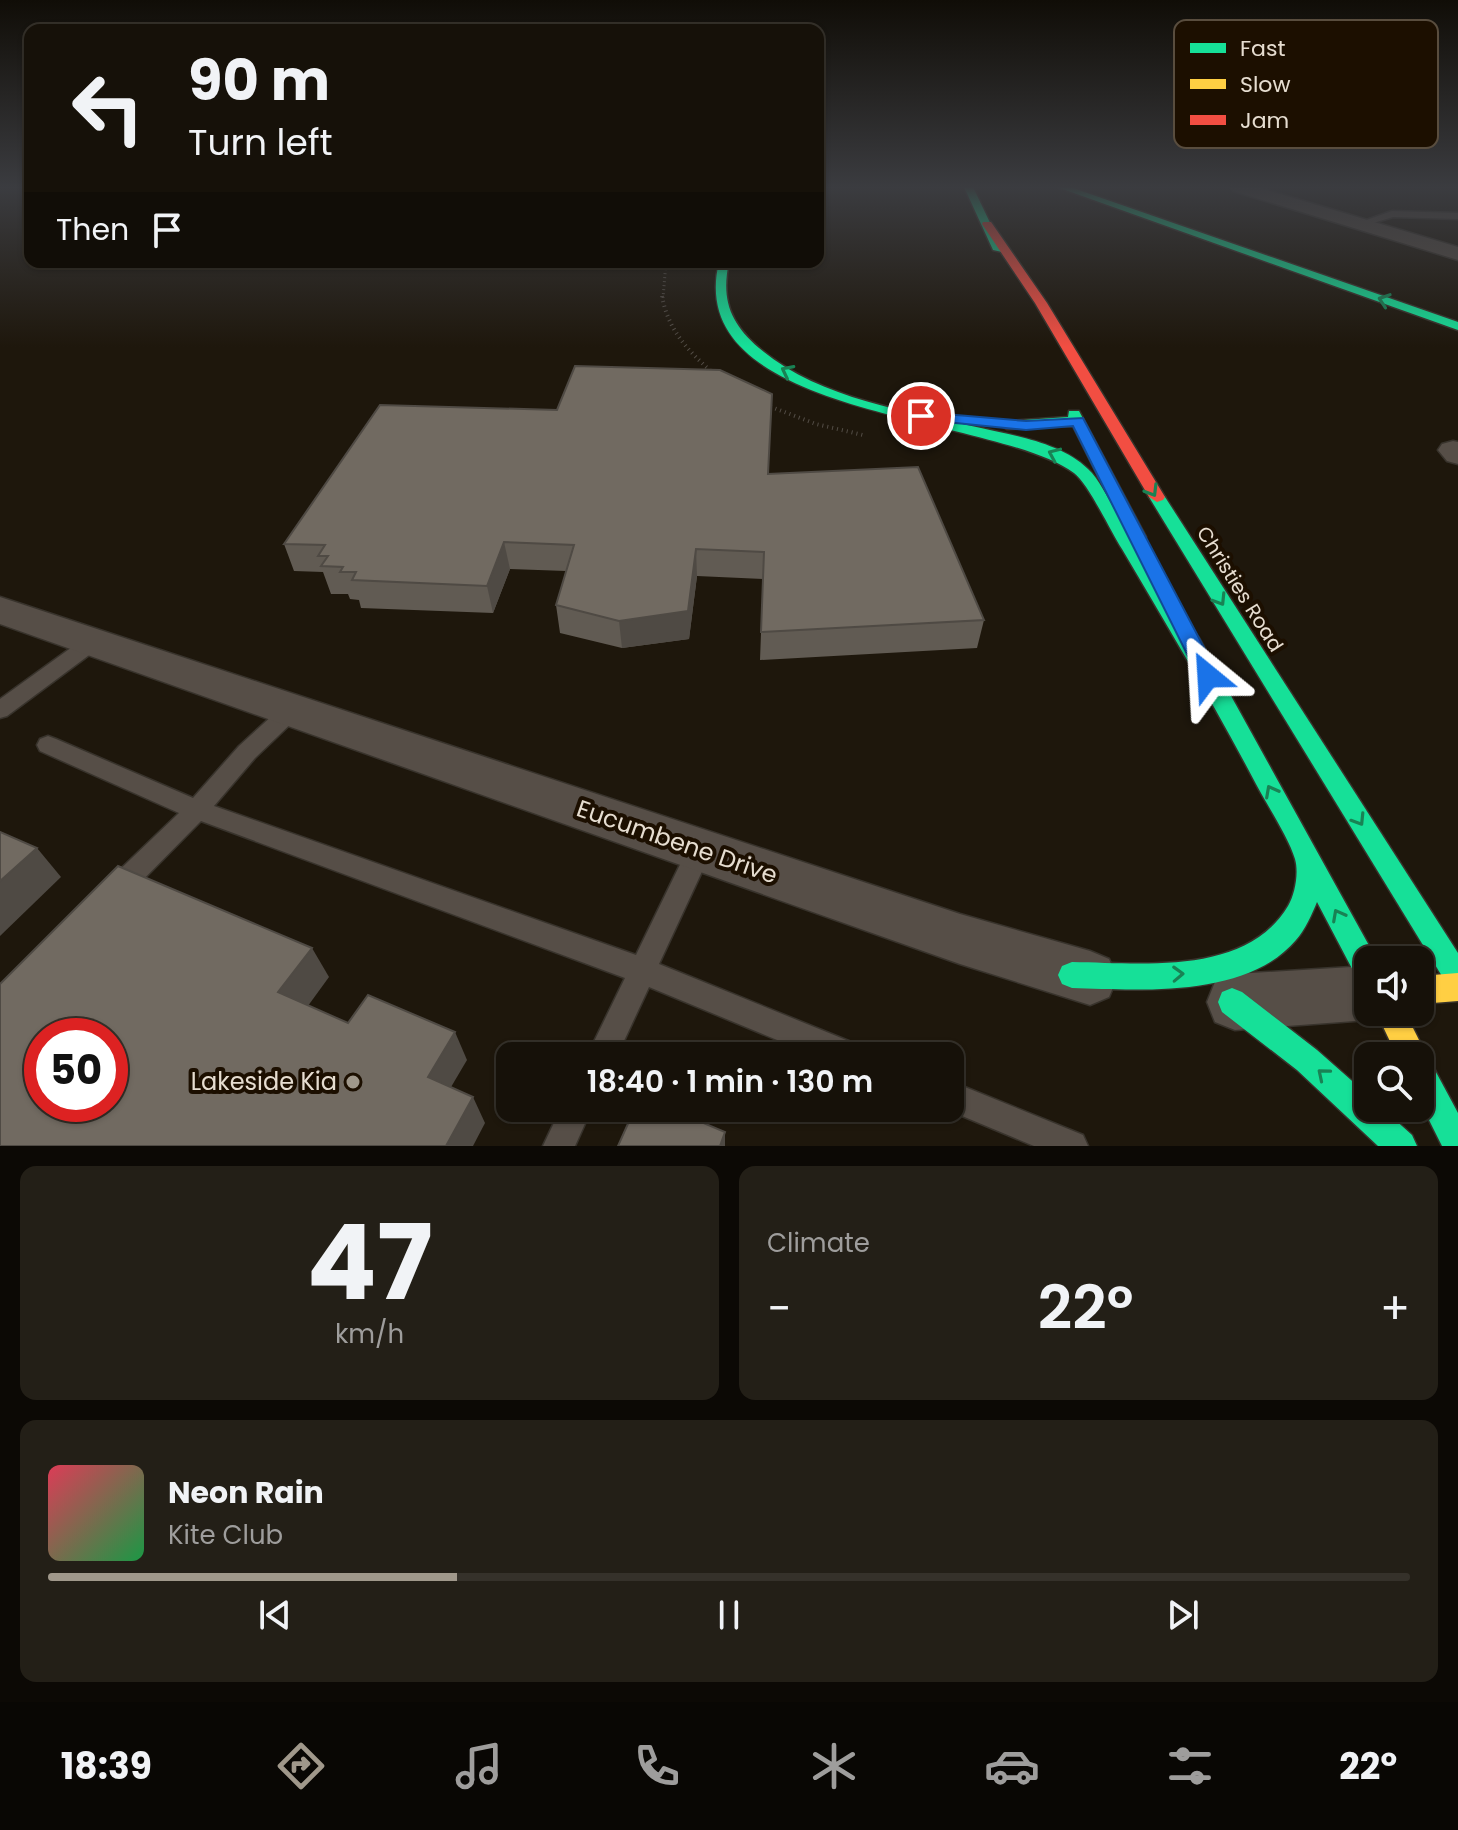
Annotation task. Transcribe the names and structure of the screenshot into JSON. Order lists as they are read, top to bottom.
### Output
{
  "streets": {
    "main road": ["Christies Road"],
    "street": ["Eucumbene Drive"]
  },
  "places": ["Lakeside Kia"],
  "legend": ["Fast", "Slow", "Jam"],
  "page": {
    "turn": ["90 m", "Turn left"],
    "then": "Then",
    "limit": "50",
    "trip": "18:40 · 1 min · 130 m",
    "tile": [
      ["47", "km/h"],
      "Climate"
    ],
    "heat": ["−", "22°", "+"],
    "song": ["Neon Rain", "Kite Club"],
    "tabs": ["18:39", "22°"]
  }
}
